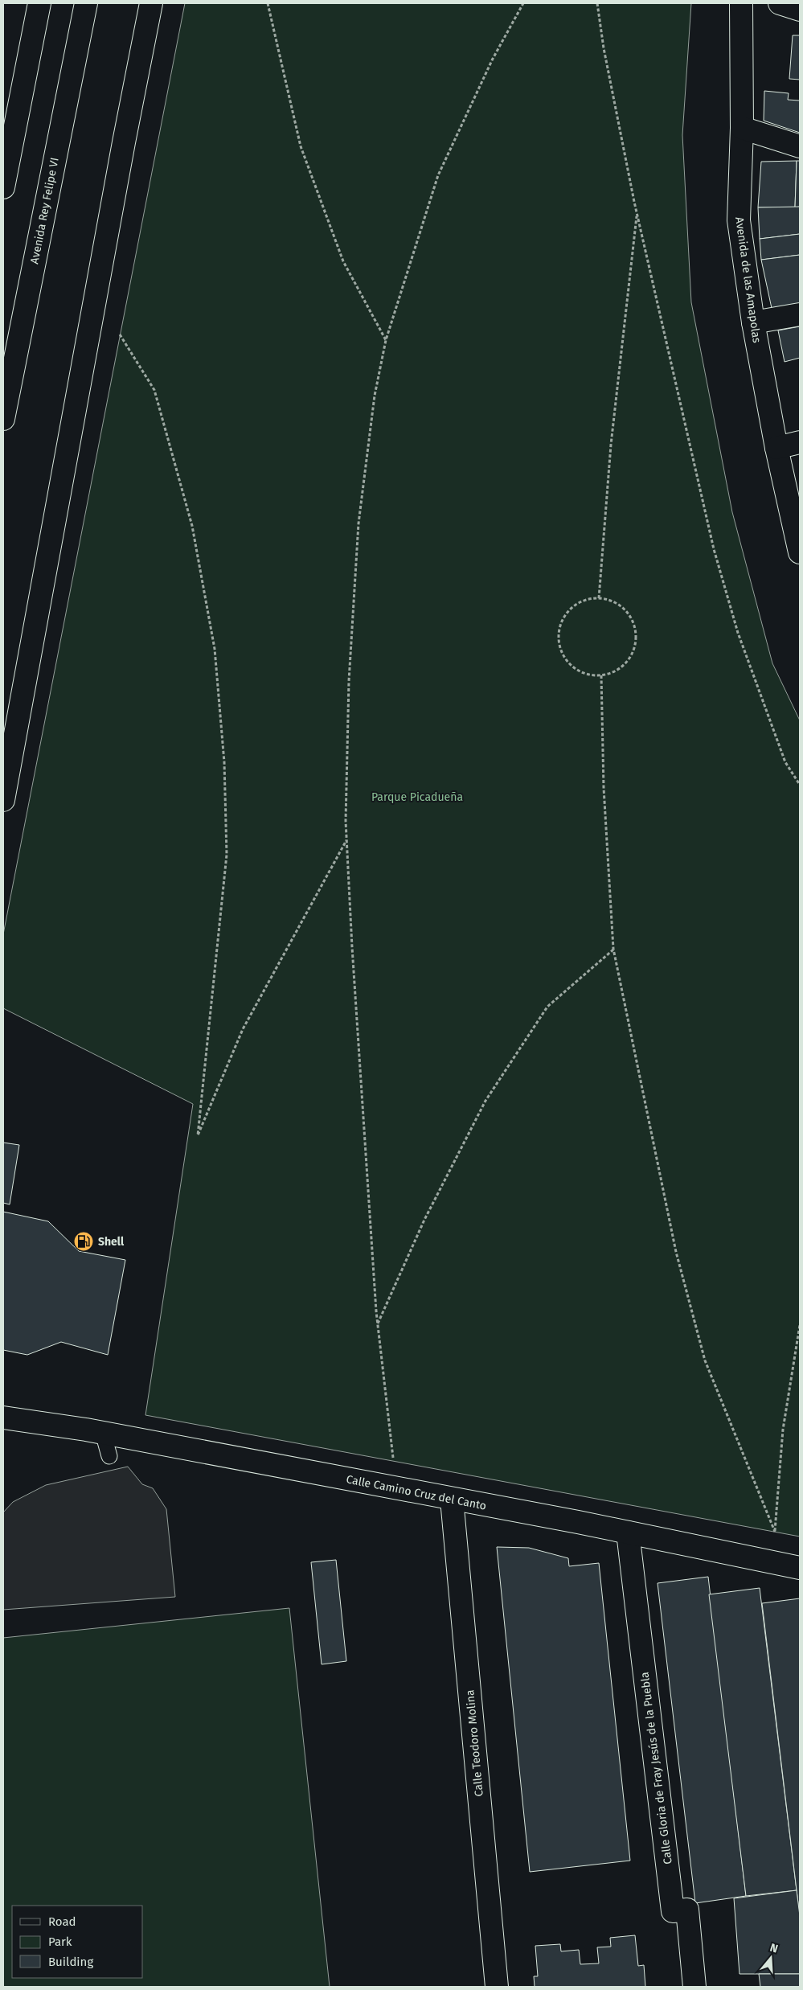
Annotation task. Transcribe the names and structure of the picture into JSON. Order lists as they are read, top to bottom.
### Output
{
  "streets": {
    "street": [
      "Avenida Rey Felipe VI",
      "Avenida de las Amapolas",
      "Calle Camino Cruz del Canto",
      "Calle Teodoro Molina",
      "Calle Gloria de Fray Jesús de la Puebla"
    ]
  },
  "crossings": [
    ["Calle Camino Cruz del Canto", "Calle Teodoro Molina"],
    ["Calle Camino Cruz del Canto", "Calle Gloria de Fray Jesús de la Puebla"]
  ],
  "parks": ["Parque Picadueña"],
  "places": {
    "fuel station": ["Shell"]
  },
  "legend": ["Road", "Park", "Building"],
  "north": "top"
}
